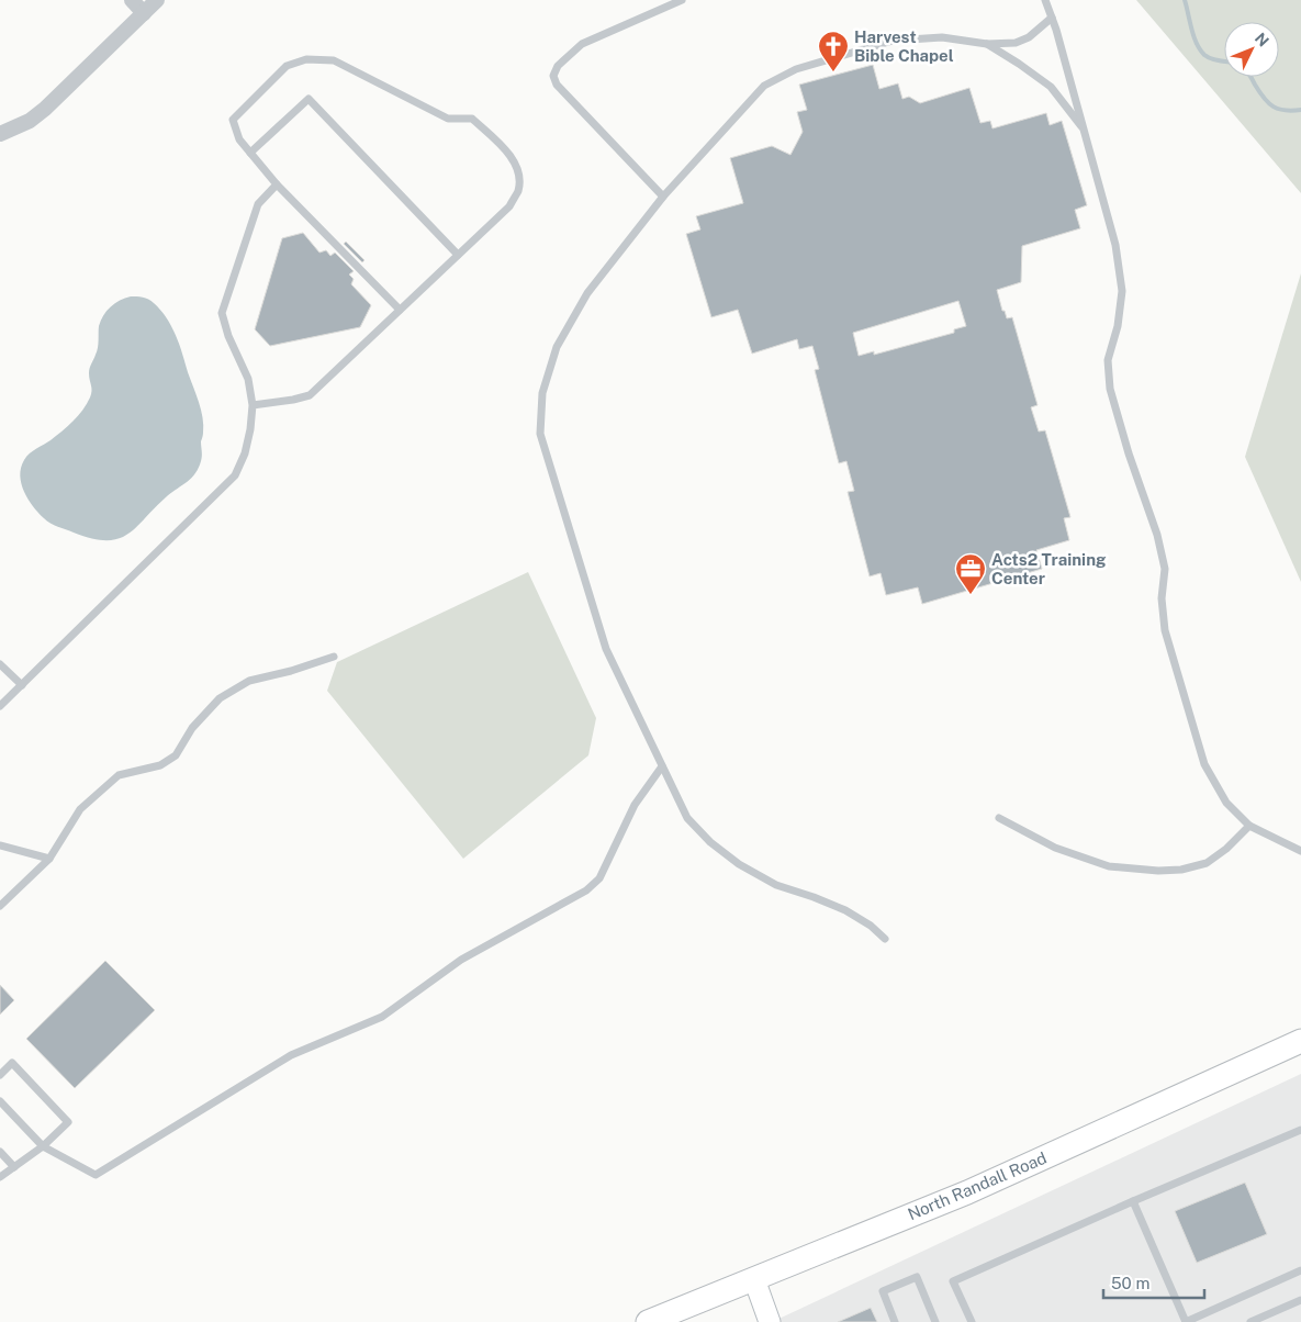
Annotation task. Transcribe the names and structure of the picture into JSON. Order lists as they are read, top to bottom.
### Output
{
  "streets": {
    "main road": ["North Randall Road"]
  },
  "places": {
    "church": ["Harvest Bible Chapel"],
    "office": ["Acts2 Training Center"]
  },
  "scale_bar": "50 m",
  "north": "top right"
}
